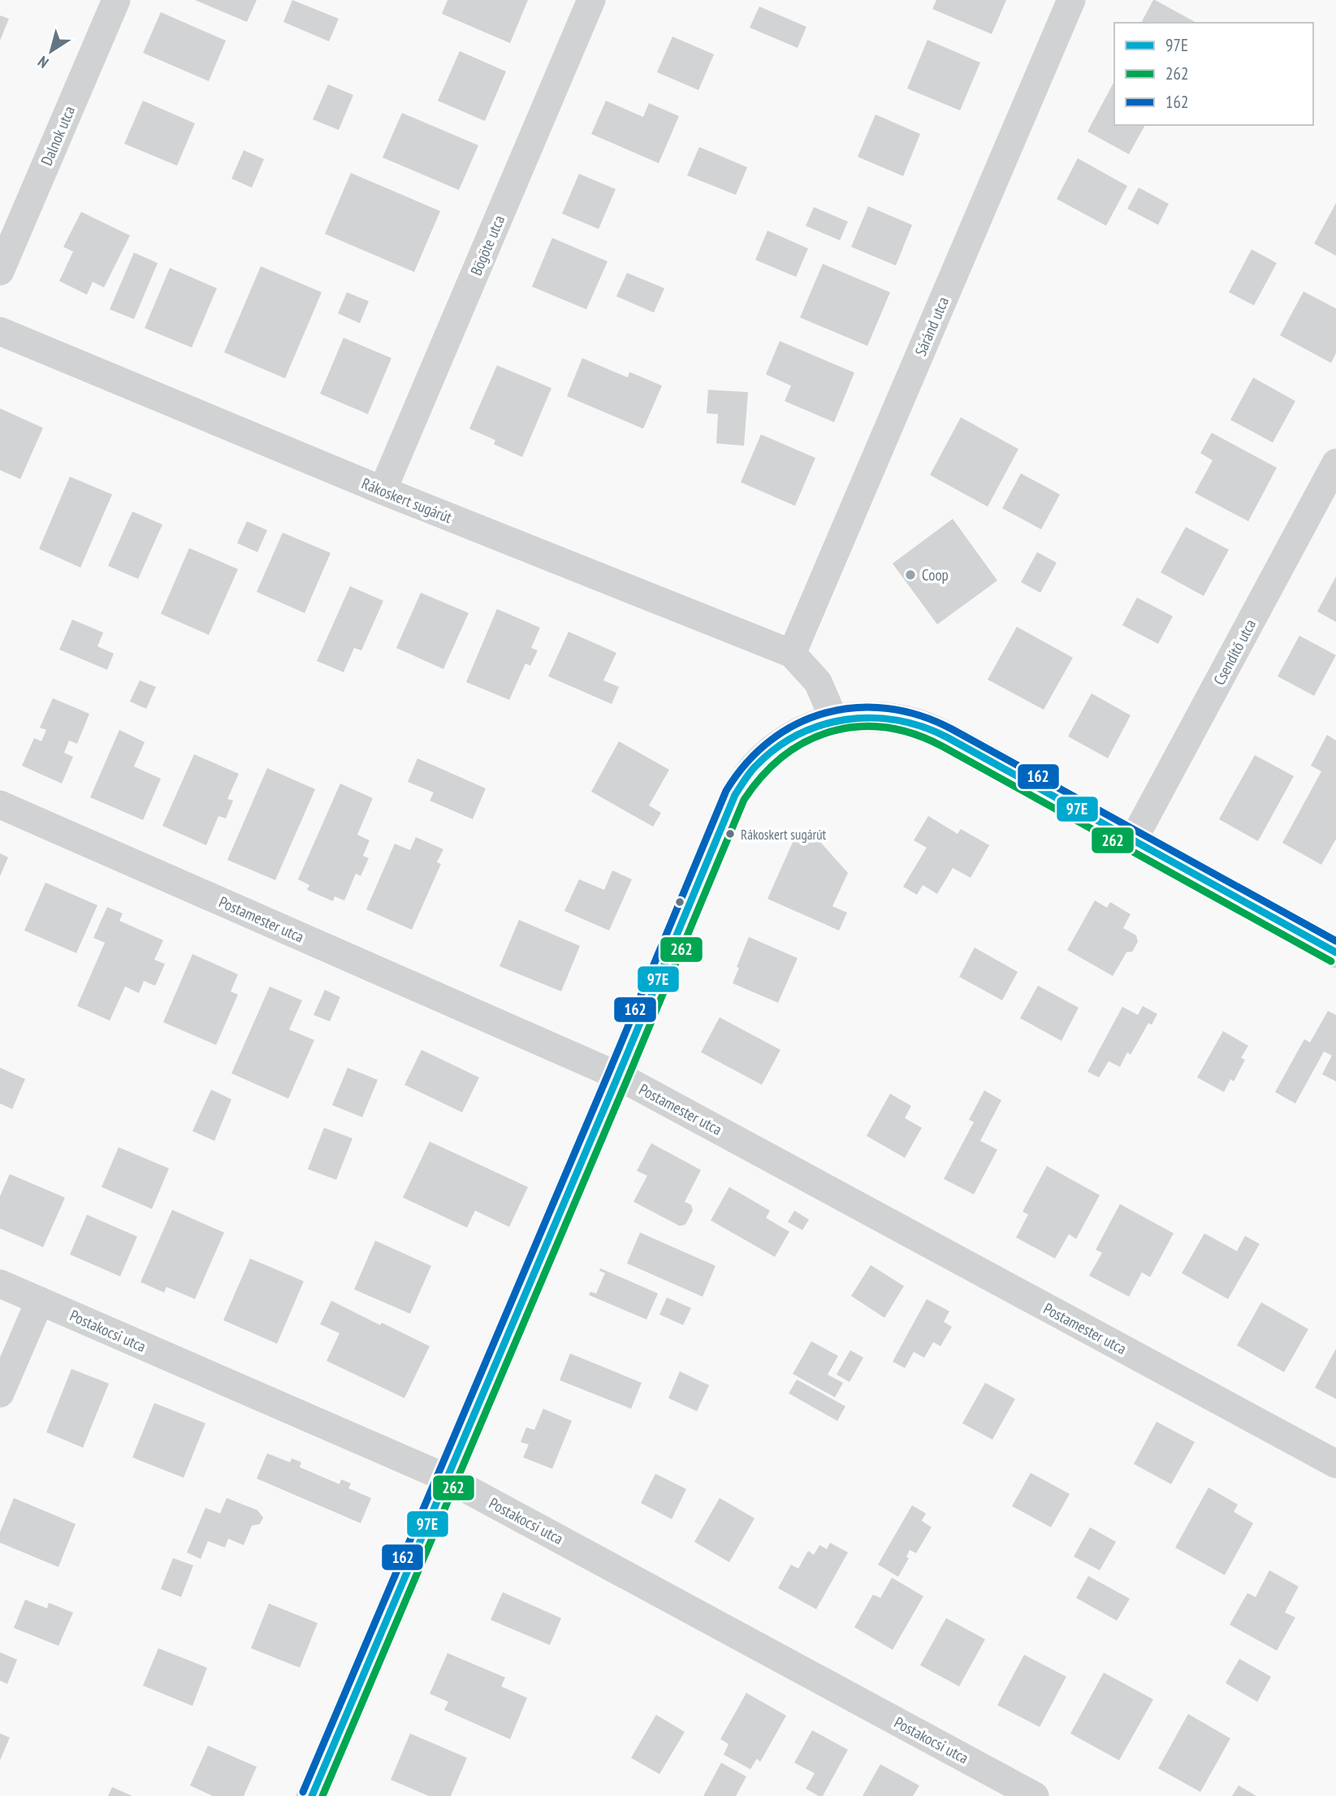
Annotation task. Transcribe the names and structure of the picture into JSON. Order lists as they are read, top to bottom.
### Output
{
  "streets": {
    "street": [
      "Dalnok utca",
      "Bögöte utca",
      "Sáránd utca",
      "Rákoskert sugárút",
      "Csendítő utca",
      "Postamester utca",
      "Postakocsi utca"
    ]
  },
  "crossings": [
    ["Bögöte utca", "Rákoskert sugárút"],
    ["Sáránd utca", "Rákoskert sugárút"]
  ],
  "places": ["Coop", "Rákoskert sugárút"],
  "lines": ["transit line 162", "transit line 97E", "transit line 262"],
  "legend": ["97E", "262", "162"],
  "north": "bottom left"
}
